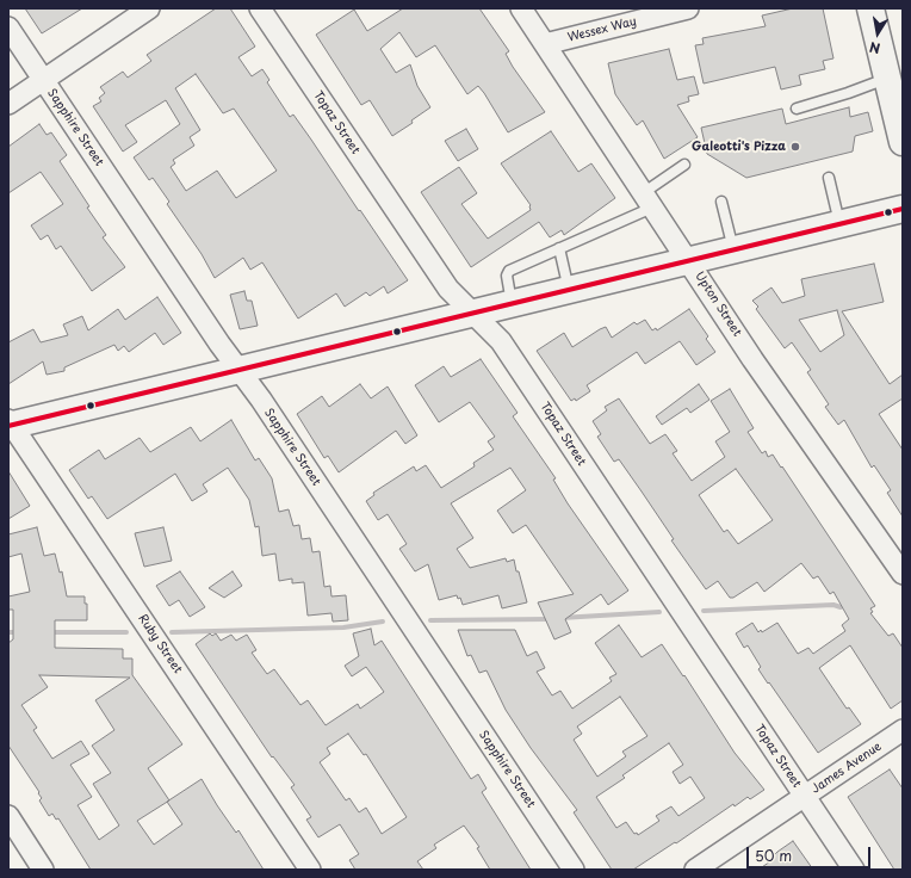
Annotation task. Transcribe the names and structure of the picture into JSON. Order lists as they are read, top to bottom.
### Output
{
  "streets": {
    "street": [
      "Wessex Way",
      "Topaz Street",
      "Sapphire Street",
      "Upton Street",
      "Ruby Street",
      "James Avenue"
    ]
  },
  "crossings": [
    ["Wessex Way", "Upton Street"],
    ["Topaz Street", "James Avenue"]
  ],
  "places": ["Galeotti's Pizza"],
  "scale_bar": "50 m",
  "north": "bottom"
}
